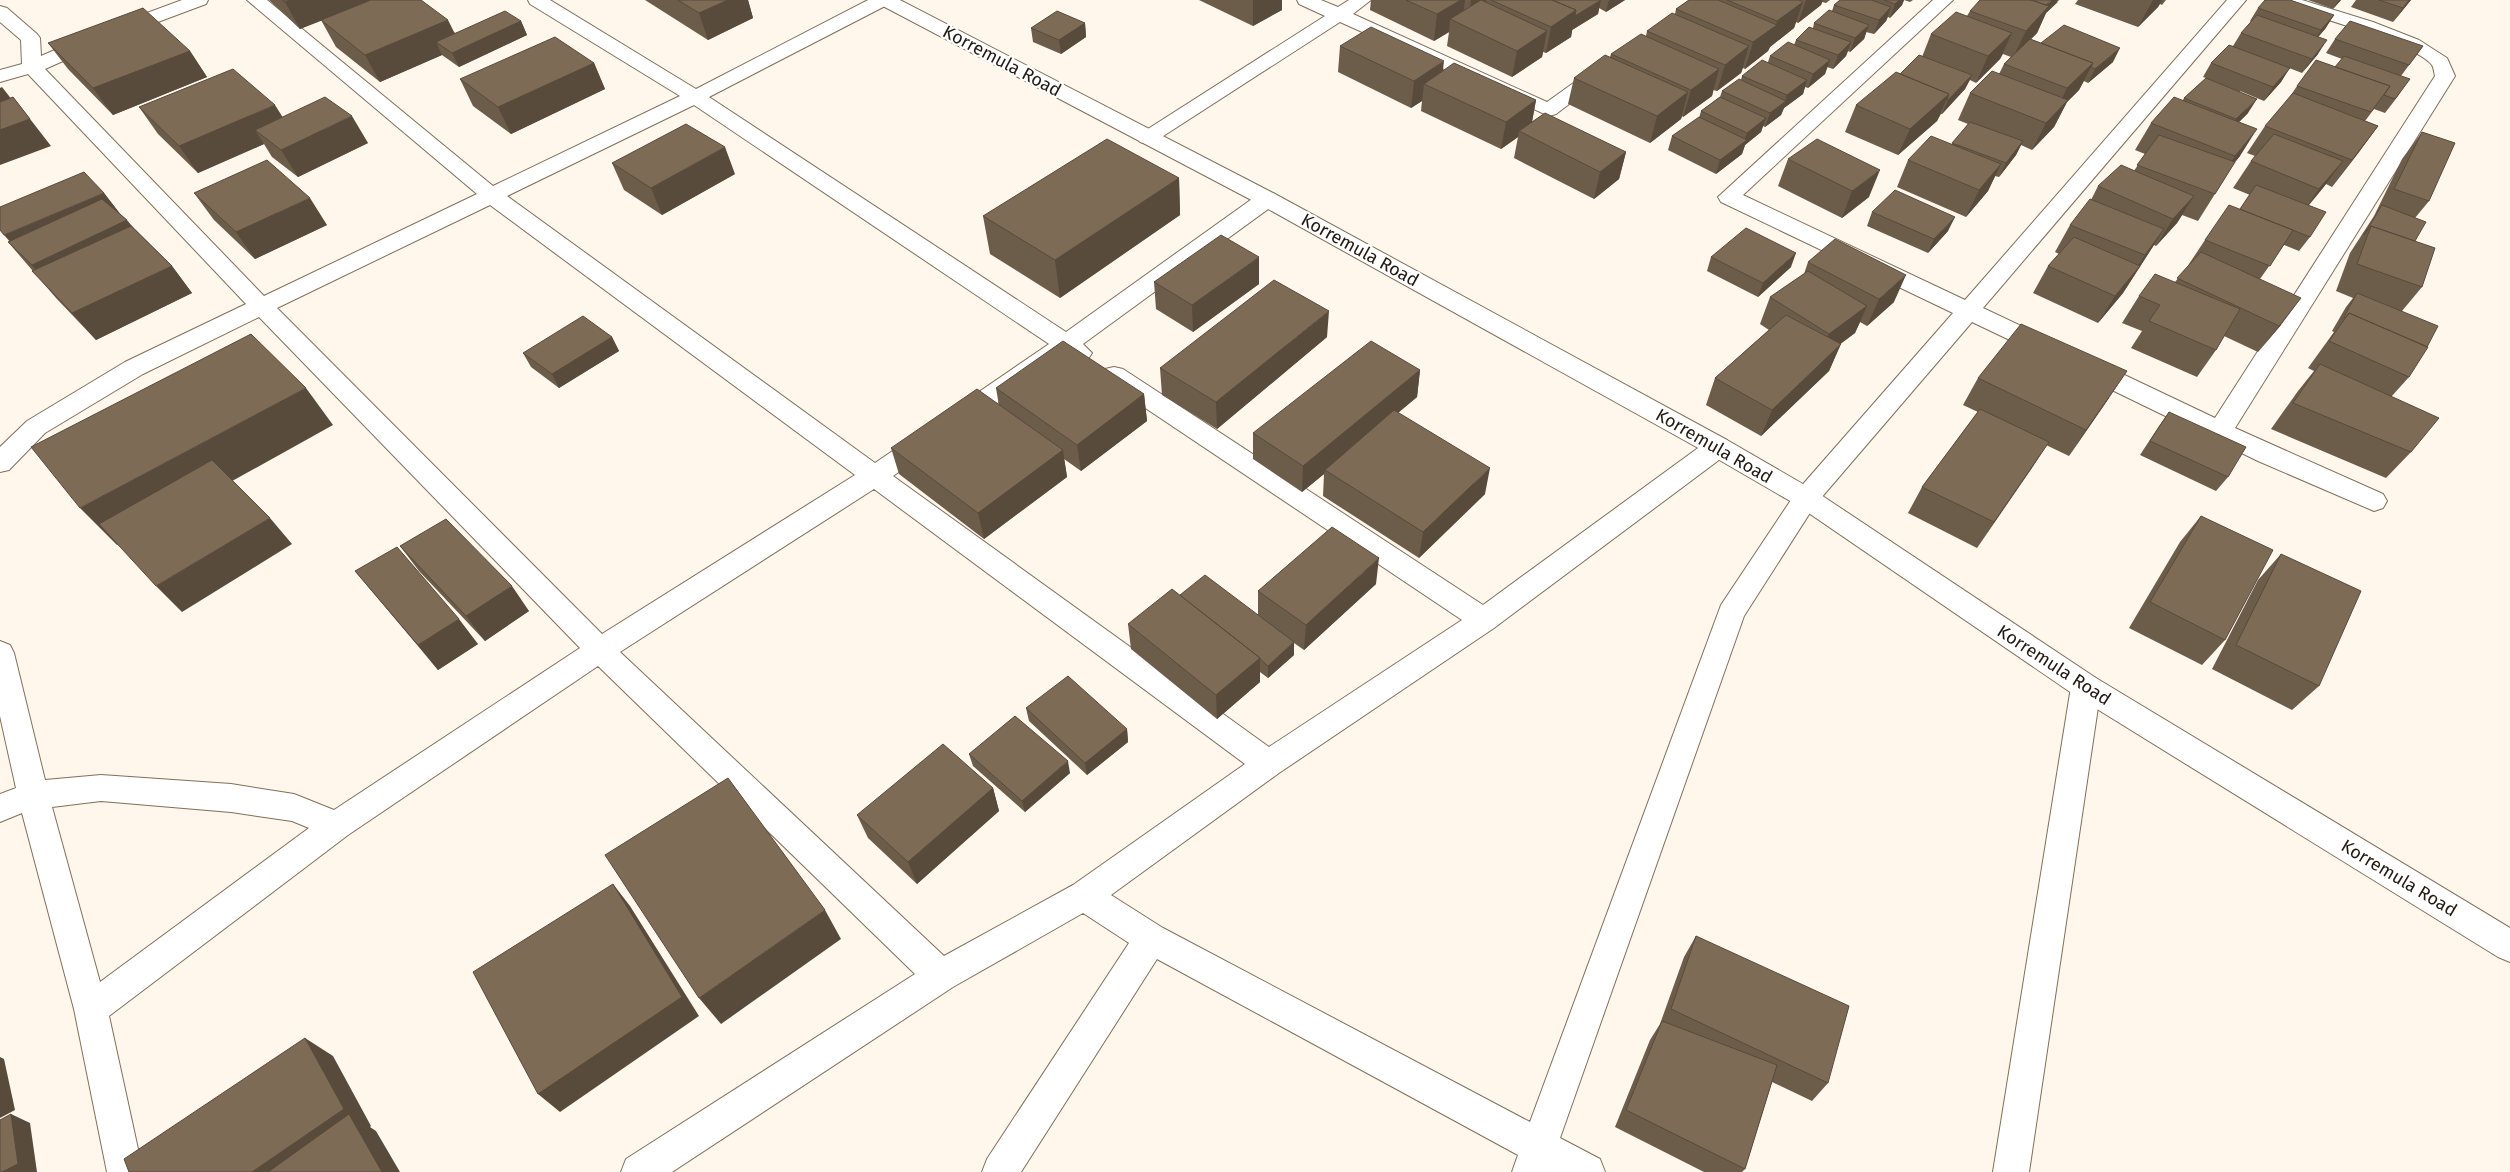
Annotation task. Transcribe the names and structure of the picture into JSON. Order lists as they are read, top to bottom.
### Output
{
  "streets": {
    "street": ["Korremula Road"]
  }
}
